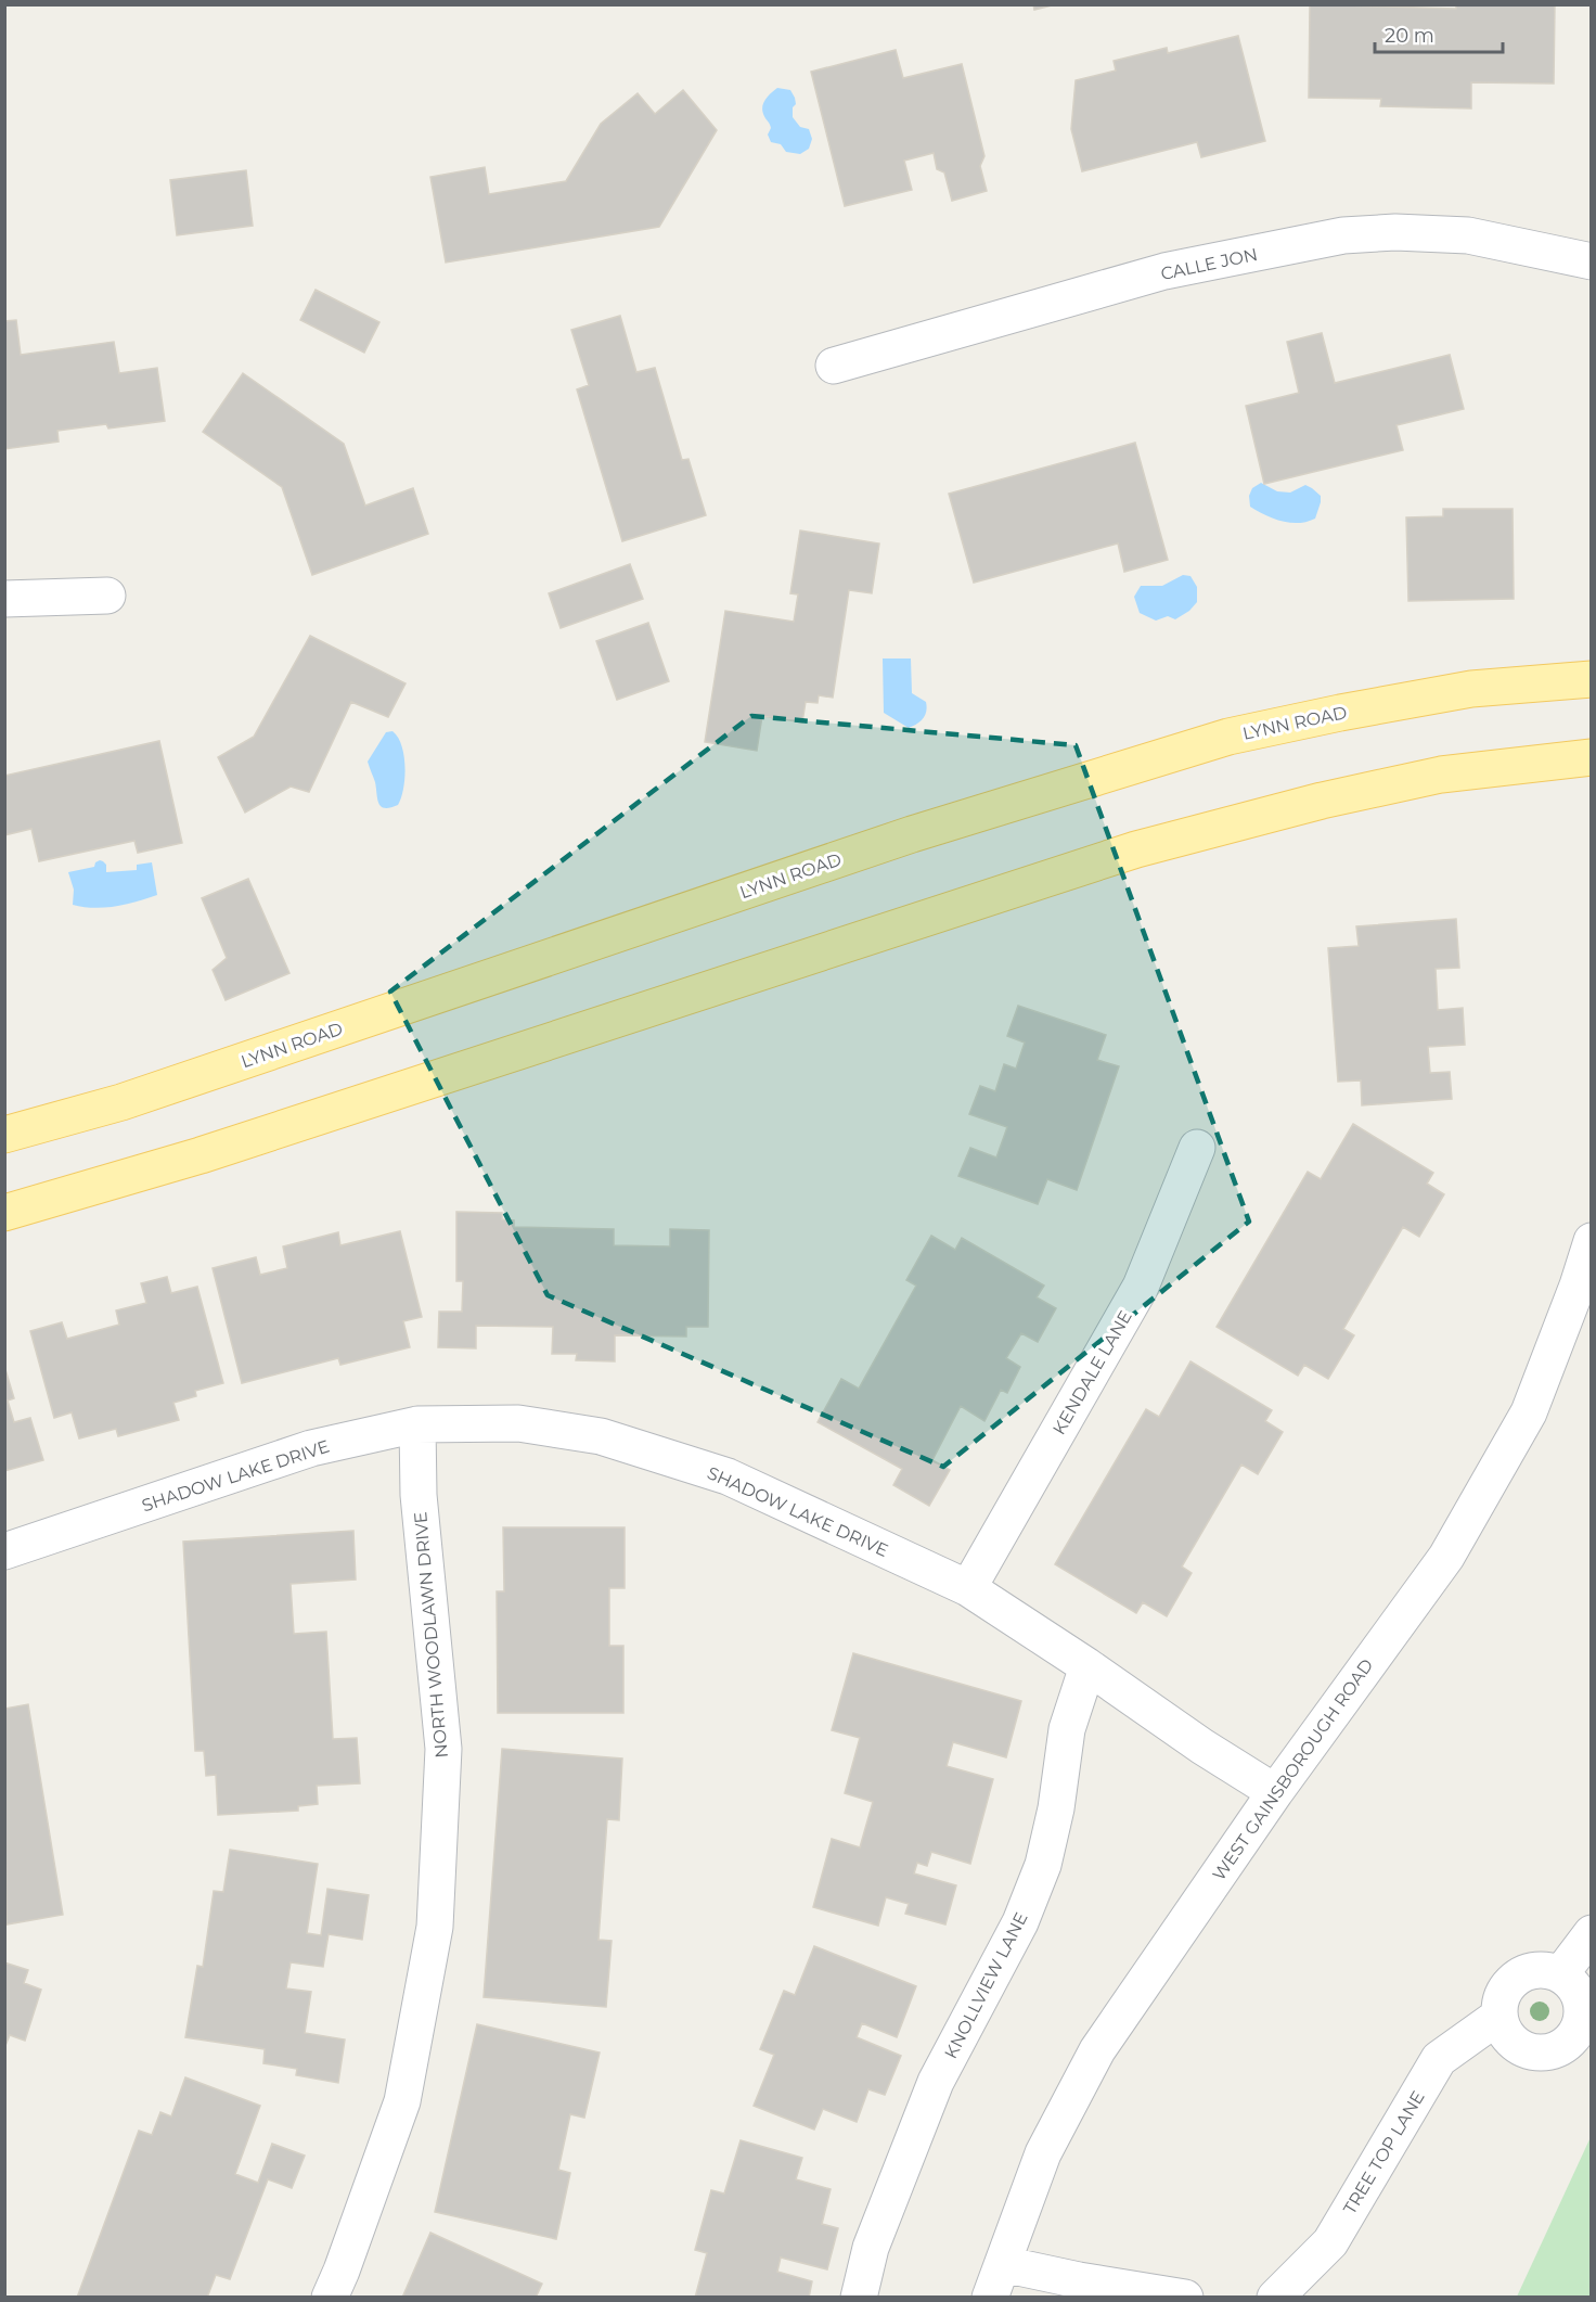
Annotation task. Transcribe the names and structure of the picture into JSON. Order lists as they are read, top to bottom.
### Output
{
  "streets": {
    "main road": ["LYNN ROAD"],
    "street": [
      "CALLE JON",
      "KENDALE LANE",
      "SHADOW LAKE DRIVE",
      "NORTH WOODLAWN DRIVE",
      "WEST GAINSBOROUGH ROAD",
      "KNOLLVIEW LANE",
      "TREE TOP LANE"
    ]
  },
  "crossings": [
    ["KENDALE LANE", "SHADOW LAKE DRIVE"],
    ["SHADOW LAKE DRIVE", "NORTH WOODLAWN DRIVE"],
    ["SHADOW LAKE DRIVE", "WEST GAINSBOROUGH ROAD"],
    ["SHADOW LAKE DRIVE", "KNOLLVIEW LANE"]
  ],
  "scale_bar": "20 m"
}
